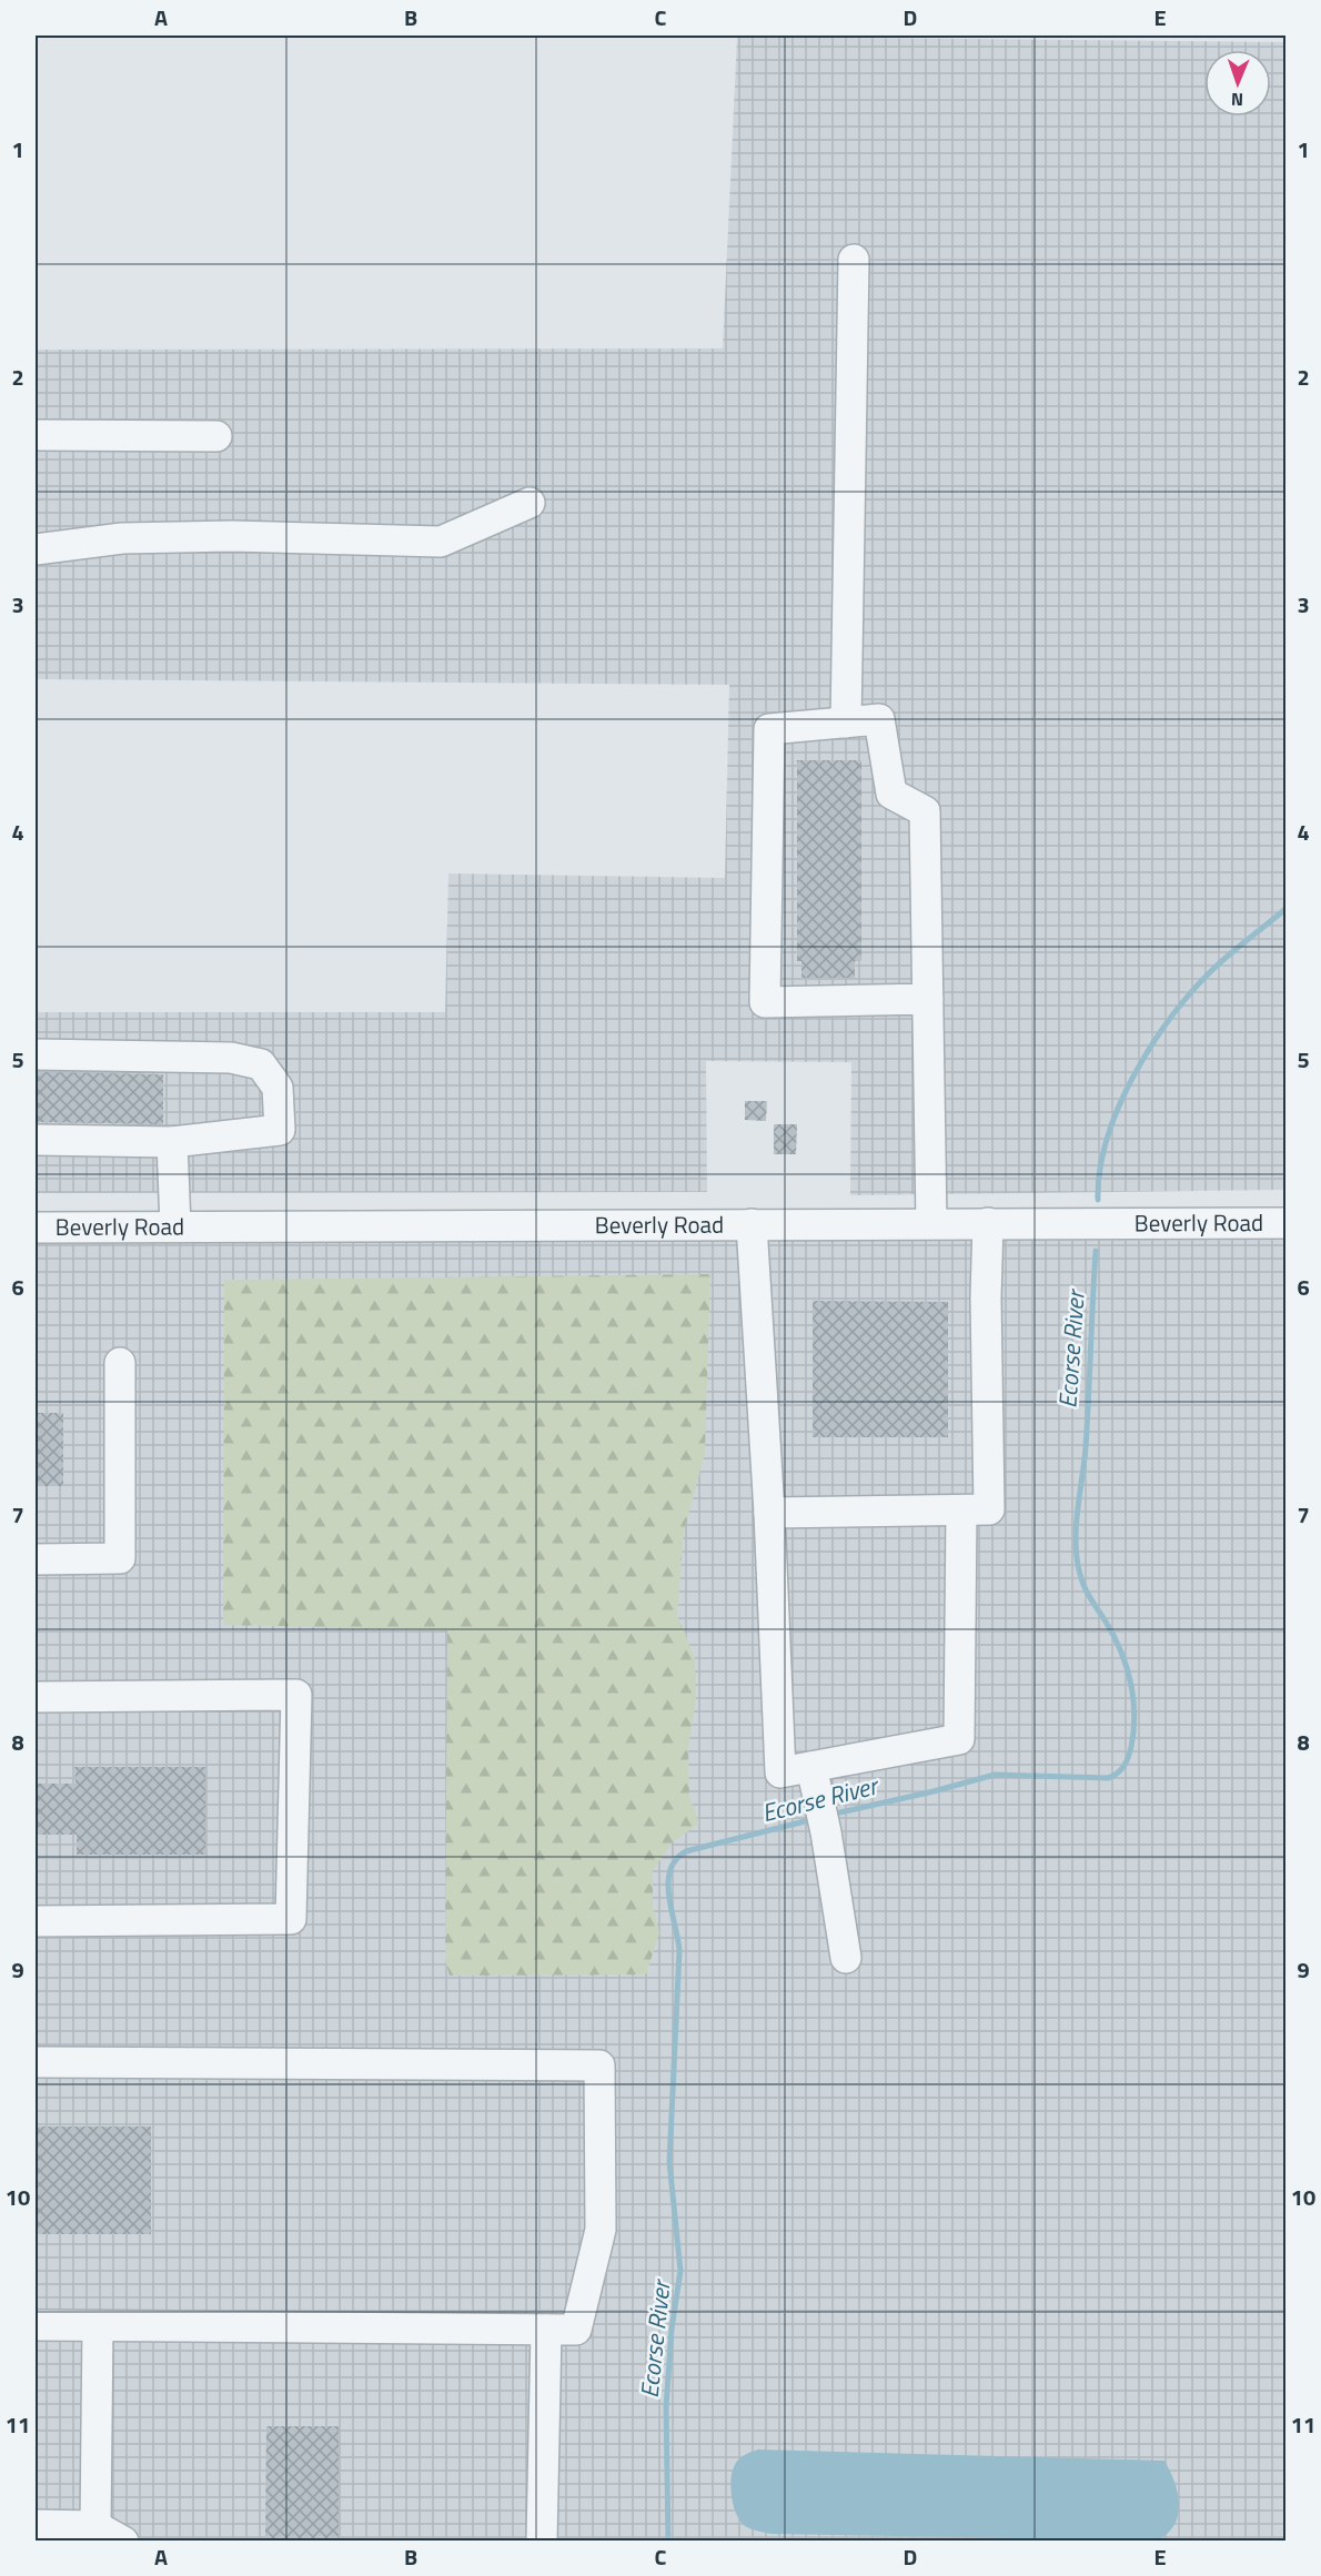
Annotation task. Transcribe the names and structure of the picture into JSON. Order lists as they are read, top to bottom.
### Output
{
  "streets": {
    "street": ["Beverly Road"]
  },
  "water": ["Ecorse River"],
  "north": "bottom",
  "grid": {
    "columns": [
      "A",
      "B",
      "C",
      "D",
      "E"
    ],
    "rows": [
      "1",
      "2",
      "3",
      "4",
      "5",
      "6",
      "7",
      "8",
      "9",
      "10",
      "11"
    ]
  }
}
